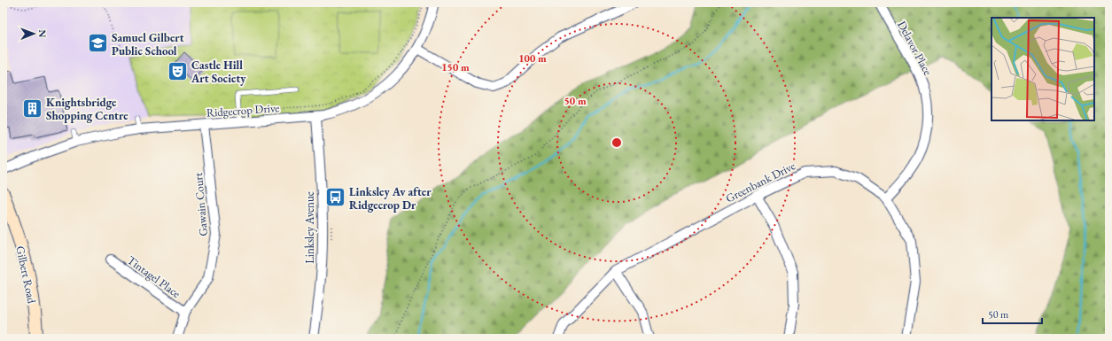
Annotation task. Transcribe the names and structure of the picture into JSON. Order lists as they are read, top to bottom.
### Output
{
  "streets": {
    "main road": ["Gilbert Road"],
    "street": [
      "Delavor Place",
      "Ridgecrop Drive",
      "Greenbank Drive",
      "Gawain Court",
      "Linksley Avenue",
      "Tintagel Place"
    ]
  },
  "crossings": [
    ["Delavor Place", "Greenbank Drive"],
    ["Ridgecrop Drive", "Gawain Court"],
    ["Ridgecrop Drive", "Linksley Avenue"],
    ["Gawain Court", "Tintagel Place"]
  ],
  "places": {
    "school or university": ["Samuel Gilbert Public School"],
    "theatre": ["Castle Hill Art Society"],
    "building": ["Knightsbridge Shopping Centre"],
    "bus stop": ["Linksley Av after Ridgecrop Dr"]
  },
  "scale_bar": "50 m",
  "north": "right",
  "rings": ["100 m", "150 m", "50 m"]
}
